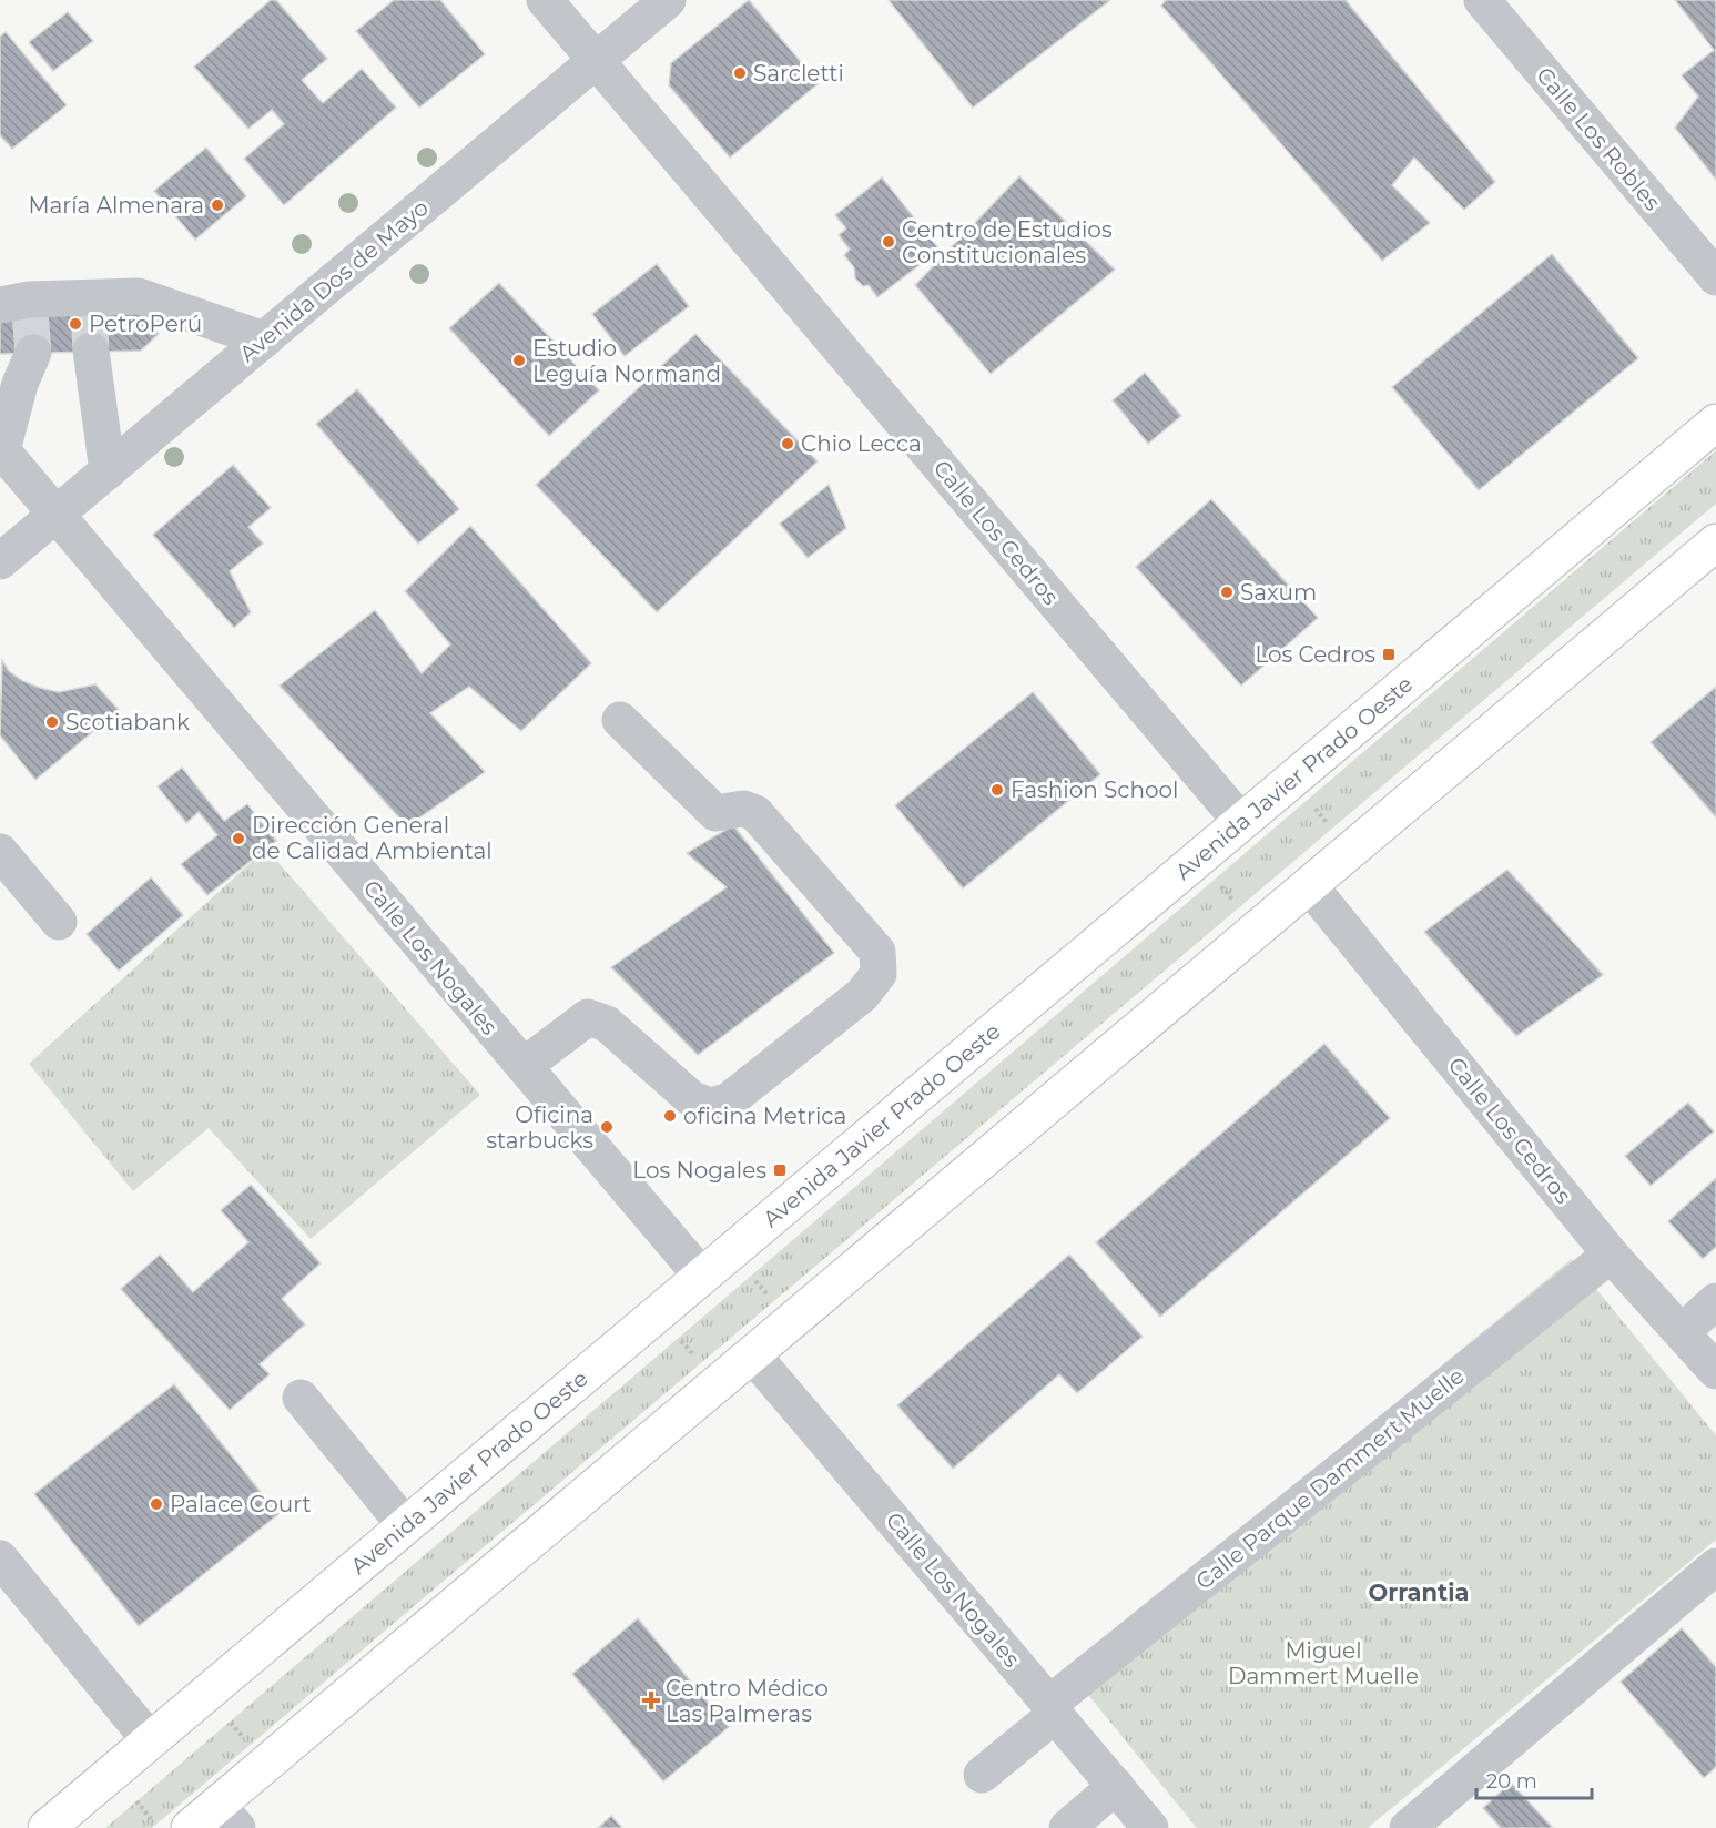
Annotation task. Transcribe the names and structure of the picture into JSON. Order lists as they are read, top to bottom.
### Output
{
  "streets": {
    "main road": ["Avenida Javier Prado Oeste"],
    "street": [
      "Calle Los Robles",
      "Avenida Dos de Mayo",
      "Calle Los Cedros",
      "Calle Los Nogales",
      "Calle Parque Dammert Muelle"
    ]
  },
  "crossings": [
    ["Avenida Dos de Mayo", "Calle Los Cedros"],
    ["Avenida Dos de Mayo", "Calle Los Nogales"],
    ["Calle Los Cedros", "Avenida Javier Prado Oeste"],
    ["Calle Los Cedros", "Calle Parque Dammert Muelle"],
    ["Avenida Javier Prado Oeste", "Calle Los Nogales"],
    ["Calle Los Nogales", "Calle Parque Dammert Muelle"]
  ],
  "districts": ["Orrantia"],
  "parks": ["Miguel Dammert Muelle"],
  "places": {
    "other": [
      "Sarcletti",
      "María Almenara",
      "Centro de Estudios Constitucionales",
      "PetroPerú",
      "Estudio Leguía Normand",
      "Chio Lecca",
      "Saxum",
      "Scotiabank",
      "Fashion School",
      "Dirección General de Calidad Ambiental",
      "oficina Metrica",
      "Oficina starbucks",
      "Palace Court"
    ],
    "transit": ["Los Cedros", "Los Nogales"],
    "health": ["Centro Médico Las Palmeras"]
  },
  "scale_bar": "20 m"
}
